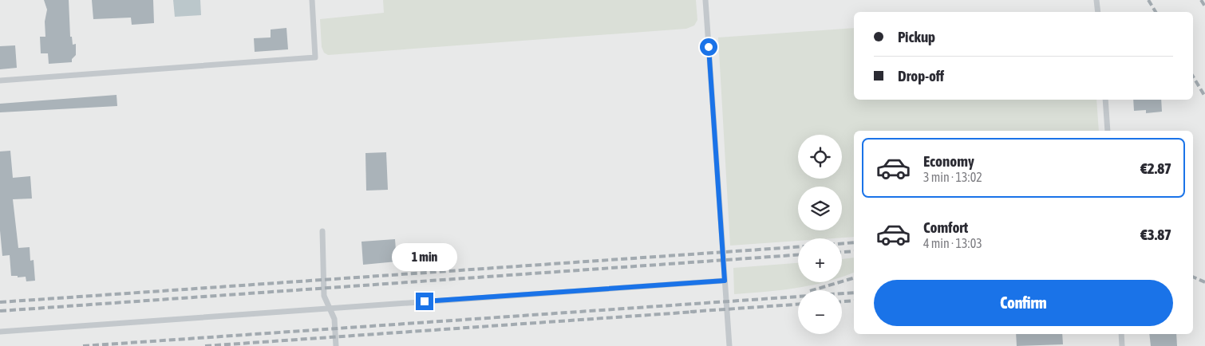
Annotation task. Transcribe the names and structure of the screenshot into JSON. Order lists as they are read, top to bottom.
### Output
{
  "page": {
    "banner": ["Pickup", "Drop-off"],
    "map_buttons": ["+", "−"],
    "list": [
      {
        "name": "Economy",
        "note": "3 min · 13:02",
        "value": "€2.87"
      },
      {
        "name": "Comfort",
        "note": "4 min · 13:03",
        "value": "€3.87"
      }
    ],
    "bubble": "1 min",
    "buttons": "Confirm"
  }
}
